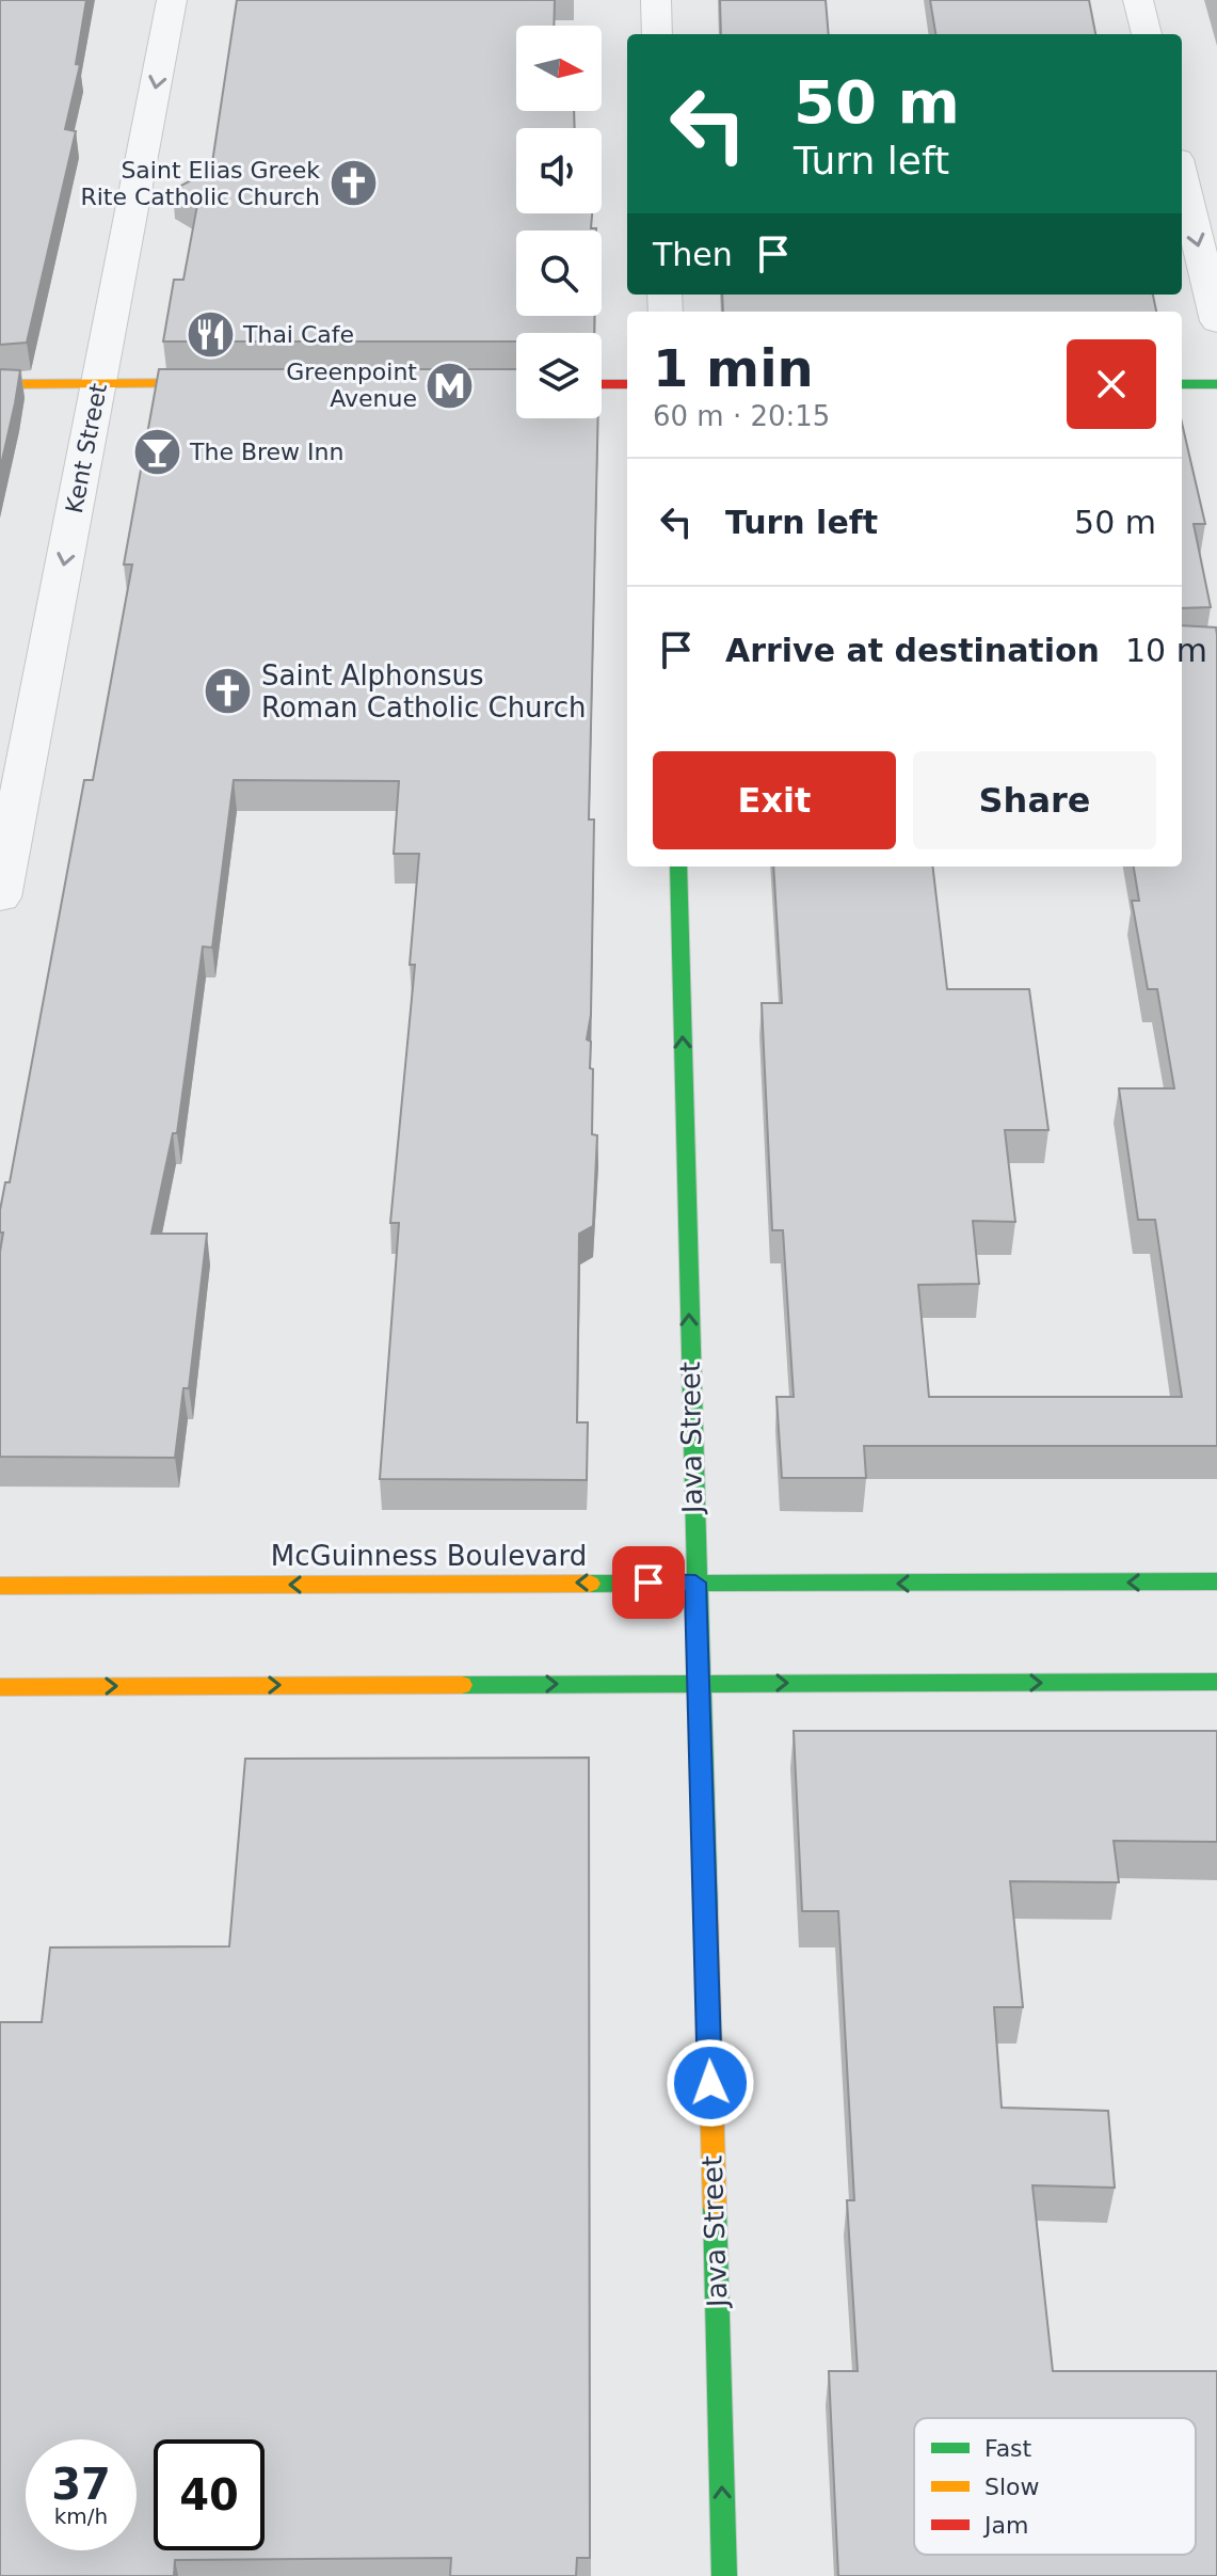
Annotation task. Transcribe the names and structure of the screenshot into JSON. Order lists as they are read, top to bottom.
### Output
{
  "streets": {
    "street": ["Kent Street", "Java Street", "McGuinness Boulevard"]
  },
  "crossings": [
    ["Java Street", "McGuinness Boulevard"]
  ],
  "one_way": ["Kent Street", "Java Street"],
  "places": {
    "church": ["Saint Elias Greek Rite Catholic Church", "Saint Alphonsus Roman Catholic Church"],
    "restaurant": ["Thai Cafe"],
    "metro station": ["Greenpoint Avenue"],
    "bar": ["The Brew Inn"]
  },
  "legend": ["Fast", "Slow", "Jam"],
  "north": "right",
  "page": {
    "turn": ["50 m", "Turn left"],
    "then": "Then",
    "heading": ["1 min", "60 m · 20:15"],
    "list": [
      {
        "name": "Turn left",
        "value": "50 m"
      },
      {
        "name": "Arrive at destination",
        "value": "10 m"
      }
    ],
    "buttons": ["Exit", "Share"],
    "speed": "37 km/h",
    "limit": "40"
  }
}
